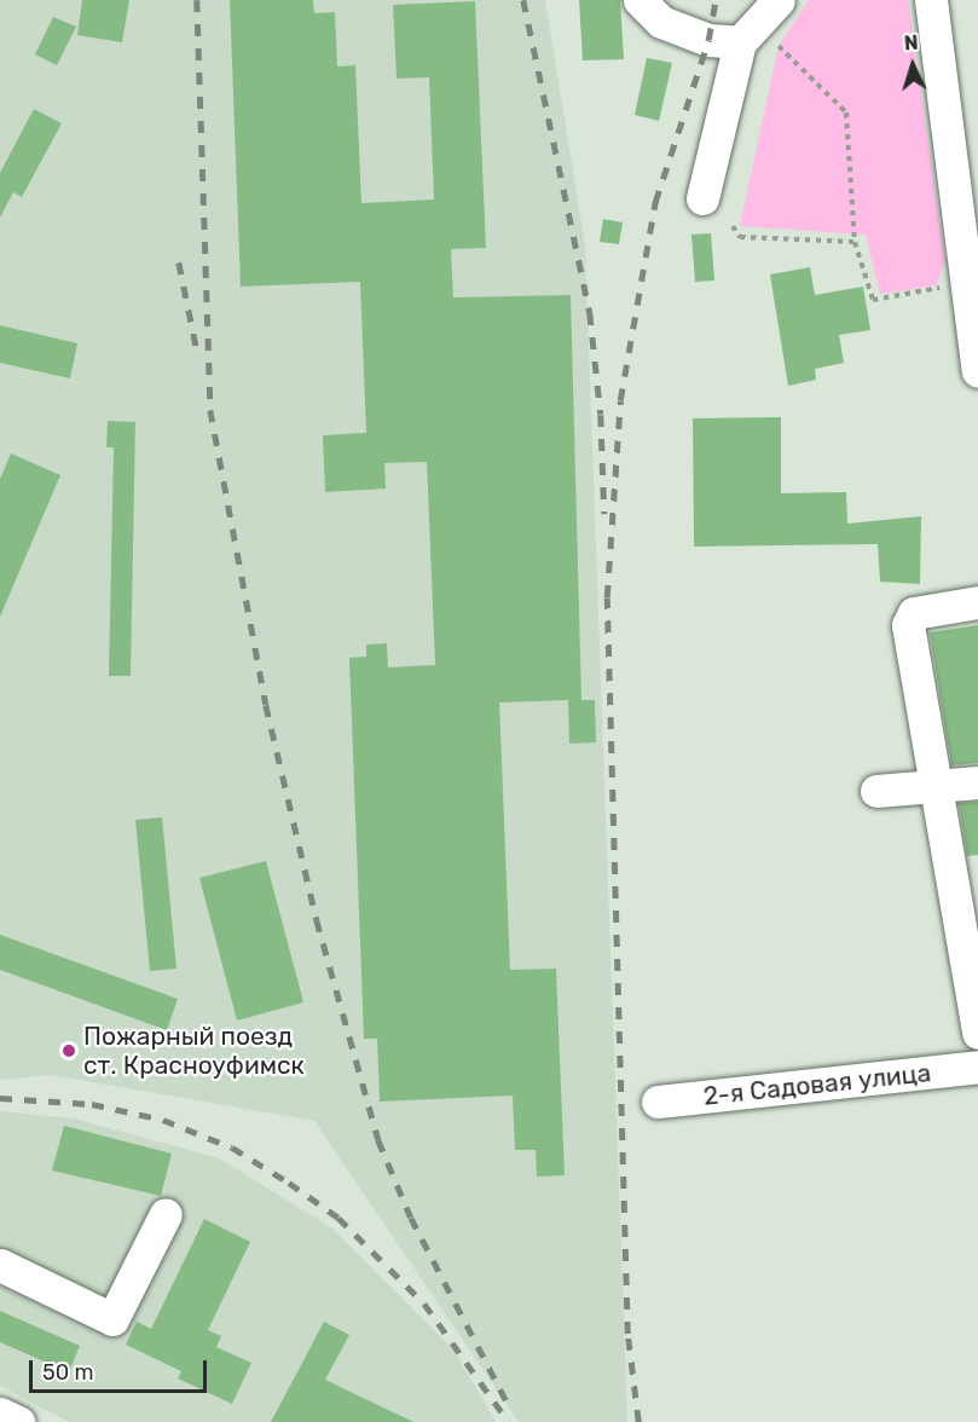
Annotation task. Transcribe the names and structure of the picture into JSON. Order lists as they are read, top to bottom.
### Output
{
  "streets": {
    "street": ["2-я Садовая улица"]
  },
  "places": ["Пожарный поезд ст. Красноуфимск"],
  "scale_bar": "50 m",
  "north": "top"
}
